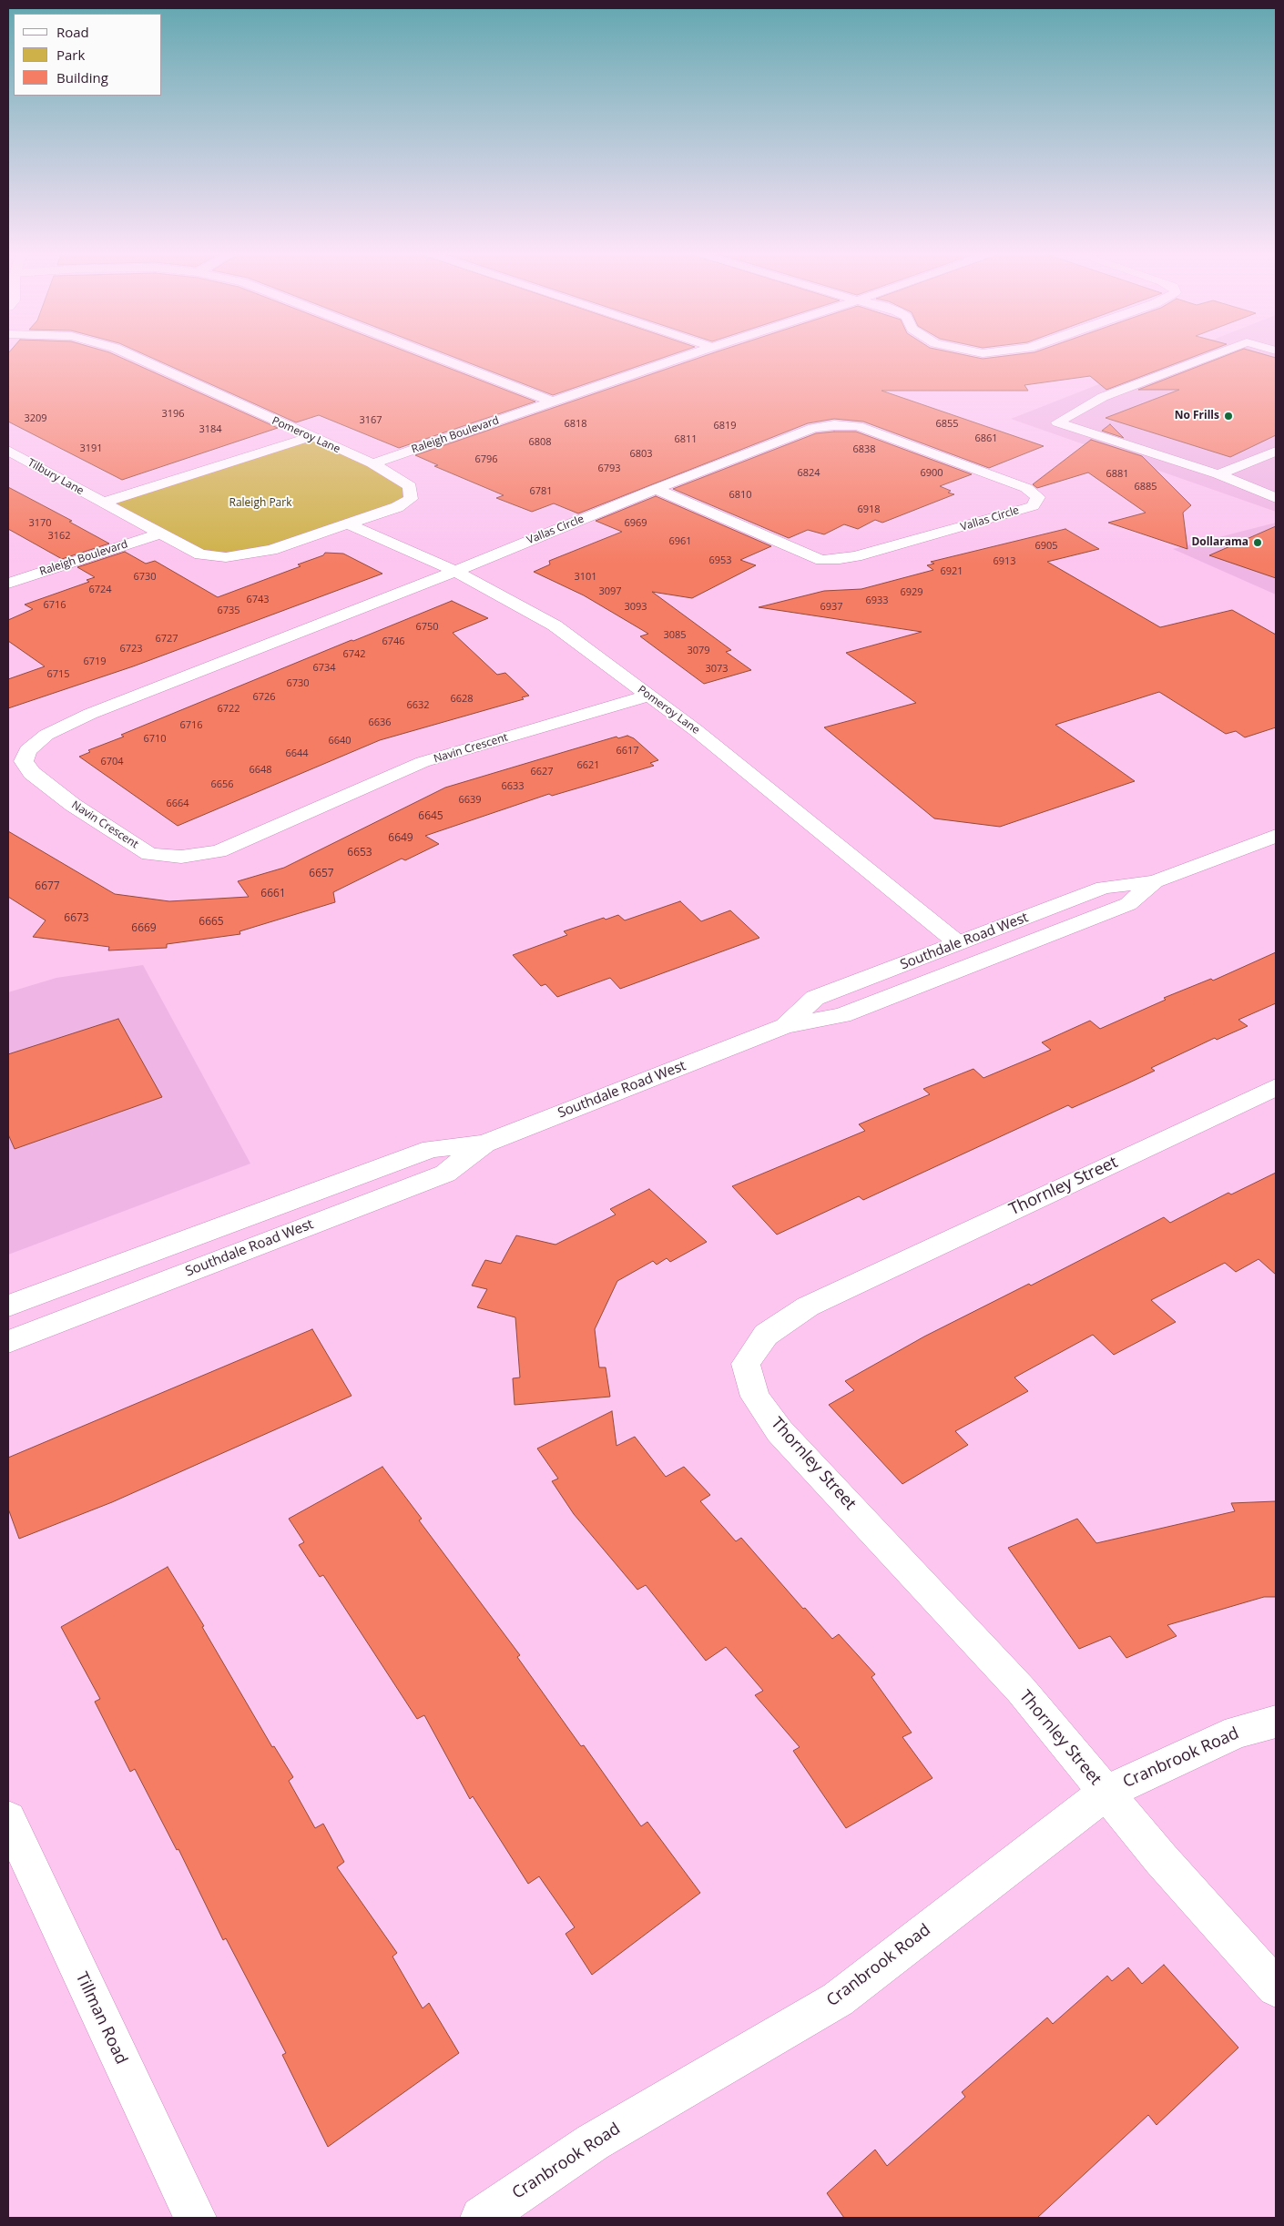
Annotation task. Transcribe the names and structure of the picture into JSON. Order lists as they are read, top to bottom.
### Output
{
  "streets": {
    "street": [
      "Pomeroy Lane",
      "Raleigh Boulevard",
      "Tilbury Lane",
      "Vallas Circle",
      "Navin Crescent",
      "Southdale Road West",
      "Thornley Street",
      "Cranbrook Road",
      "Tillman Road"
    ]
  },
  "crossings": [
    ["Pomeroy Lane", "Raleigh Boulevard"],
    ["Pomeroy Lane", "Vallas Circle"],
    ["Pomeroy Lane", "Navin Crescent"],
    ["Pomeroy Lane", "Southdale Road West"],
    ["Raleigh Boulevard", "Tilbury Lane"],
    ["Vallas Circle", "Navin Crescent"],
    ["Thornley Street", "Cranbrook Road"]
  ],
  "parks": ["Raleigh Park"],
  "places": ["No Frills", "Dollarama"],
  "house_numbers": [
    "3196",
    "3209",
    "3167",
    "6818",
    "6855",
    "6819",
    "3184",
    "6861",
    "6811",
    "6808",
    "3191",
    "6838",
    "6803",
    "6796",
    "6793",
    "6824",
    "6900",
    "6881",
    "6885",
    "6781",
    "6810",
    "6918",
    "3170",
    "6969",
    "3162",
    "6961",
    "6905",
    "6953",
    "6913",
    "6921",
    "6730",
    "3101",
    "6724",
    "3097",
    "6929",
    "6743",
    "6933",
    "6716",
    "3093",
    "6937",
    "6735",
    "6750",
    "3085",
    "6727",
    "6746",
    "6723",
    "3079",
    "6742",
    "6719",
    "6734",
    "3073",
    "6715",
    "6730",
    "6726",
    "6628",
    "6632",
    "6722",
    "6636",
    "6716",
    "6710",
    "6640",
    "6617",
    "6644",
    "6704",
    "6621",
    "6648",
    "6627",
    "6656",
    "6633",
    "6639",
    "6664",
    "6645",
    "6649",
    "6653",
    "6657",
    "6677",
    "6661",
    "6673",
    "6665",
    "6669"
  ],
  "legend": ["Road", "Park", "Building"]
}
